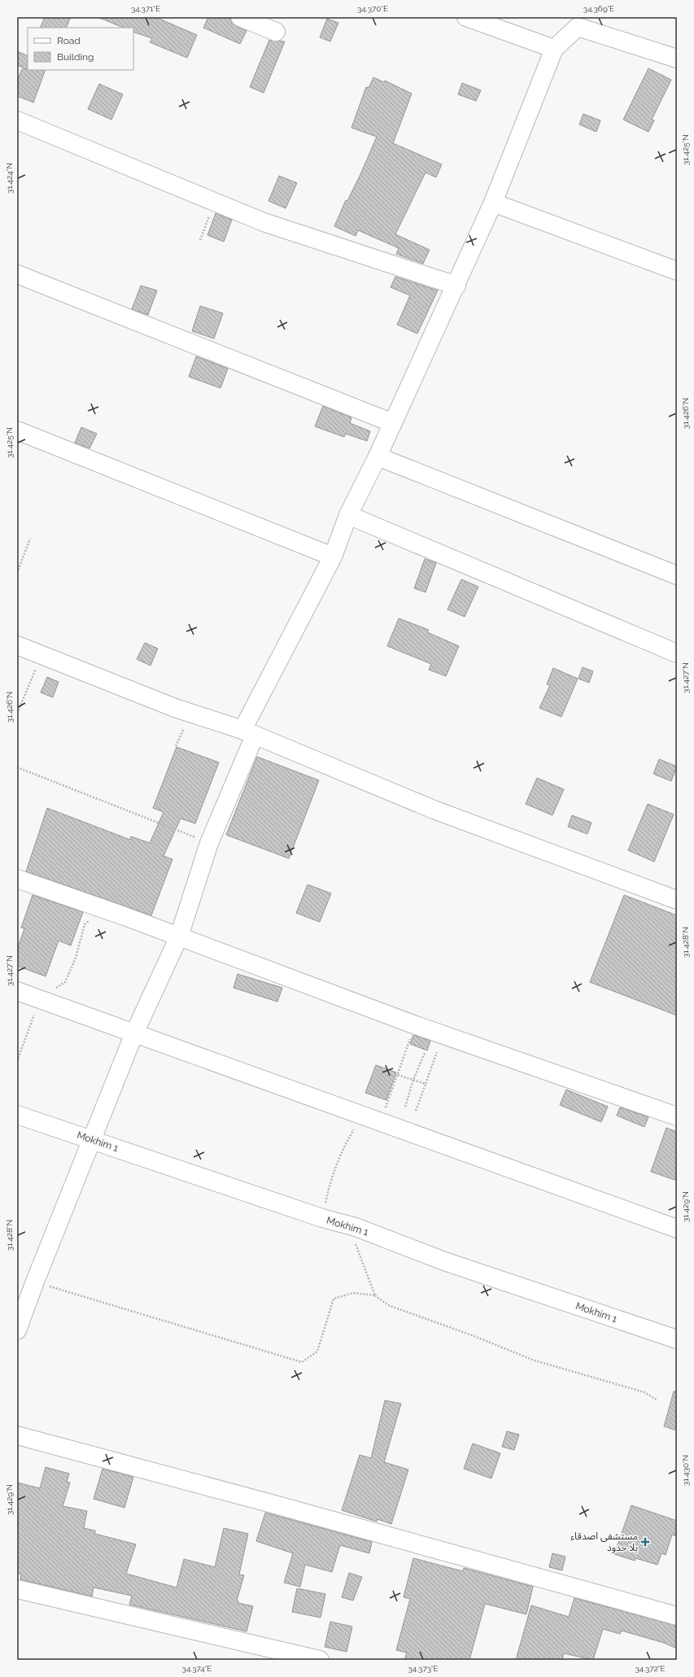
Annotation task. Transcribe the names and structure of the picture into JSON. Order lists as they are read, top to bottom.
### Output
{
  "streets": {
    "street": ["Mokhim 1"]
  },
  "places": {
    "health": ["مستشفى اصدقاء بلا حدود"]
  },
  "legend": ["Road", "Building"],
  "coordinates": [
    "34.371°E",
    "34.370°E",
    "34.369°E",
    "31.425°N",
    "31.424°N",
    "31.426°N",
    "31.427°N",
    "31.428°N",
    "31.429°N",
    "31.430°N",
    "34.374°E",
    "34.373°E",
    "34.372°E"
  ]
}
